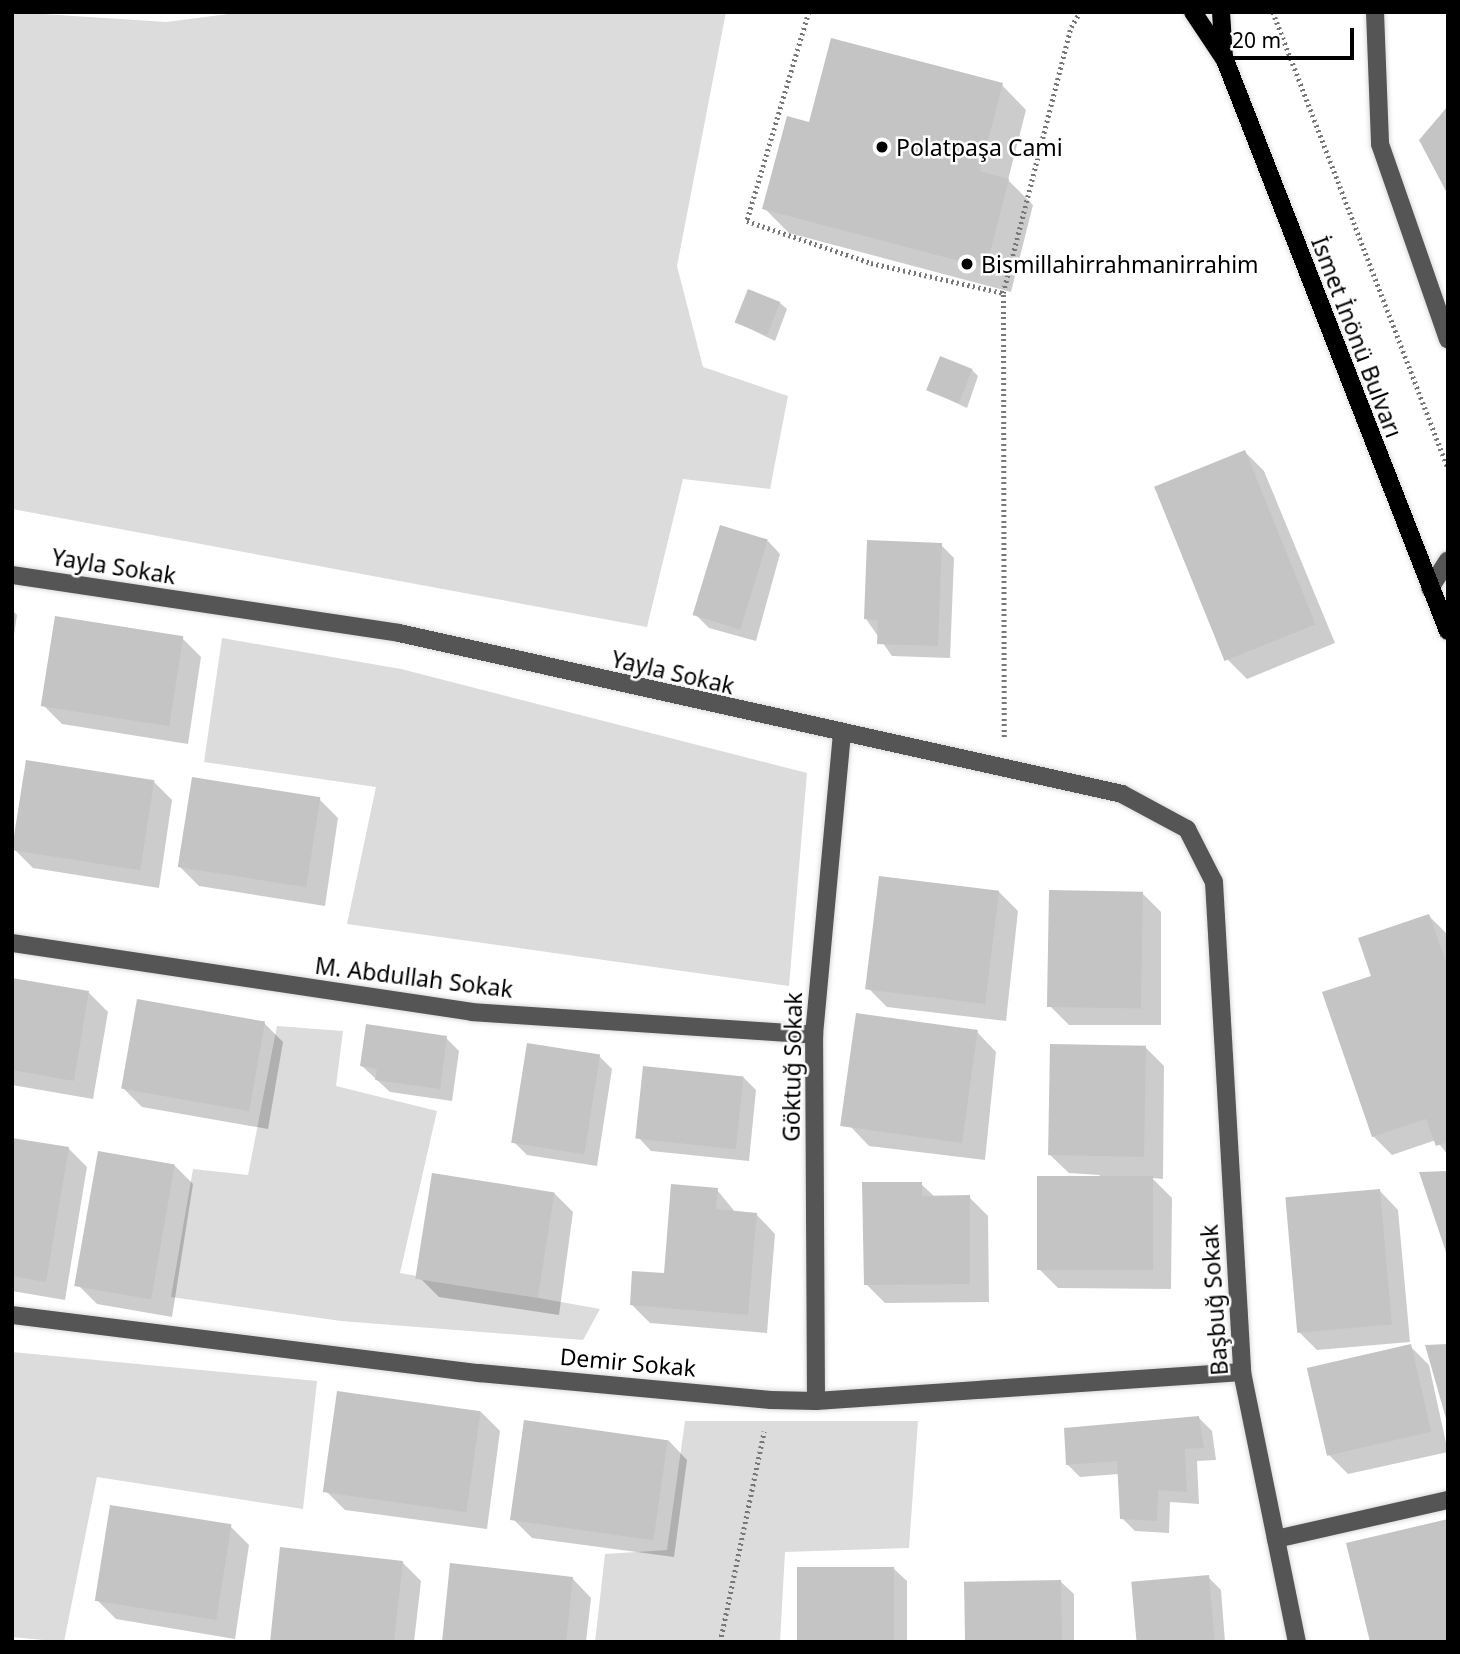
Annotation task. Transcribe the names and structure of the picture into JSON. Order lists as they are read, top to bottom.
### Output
{
  "streets": {
    "main road": ["İsmet İnönü Bulvarı"],
    "street": [
      "Yayla Sokak",
      "M. Abdullah Sokak",
      "Göktuğ Sokak",
      "Başbuğ Sokak",
      "Demir Sokak"
    ]
  },
  "crossings": [
    ["Yayla Sokak", "Göktuğ Sokak"],
    ["Yayla Sokak", "Başbuğ Sokak"],
    ["M. Abdullah Sokak", "Göktuğ Sokak"],
    ["Göktuğ Sokak", "Demir Sokak"],
    ["Başbuğ Sokak", "Demir Sokak"]
  ],
  "places": ["Polatpaşa Cami", "Bismillahirrahmanirrahim"],
  "scale_bar": "20 m"
}
